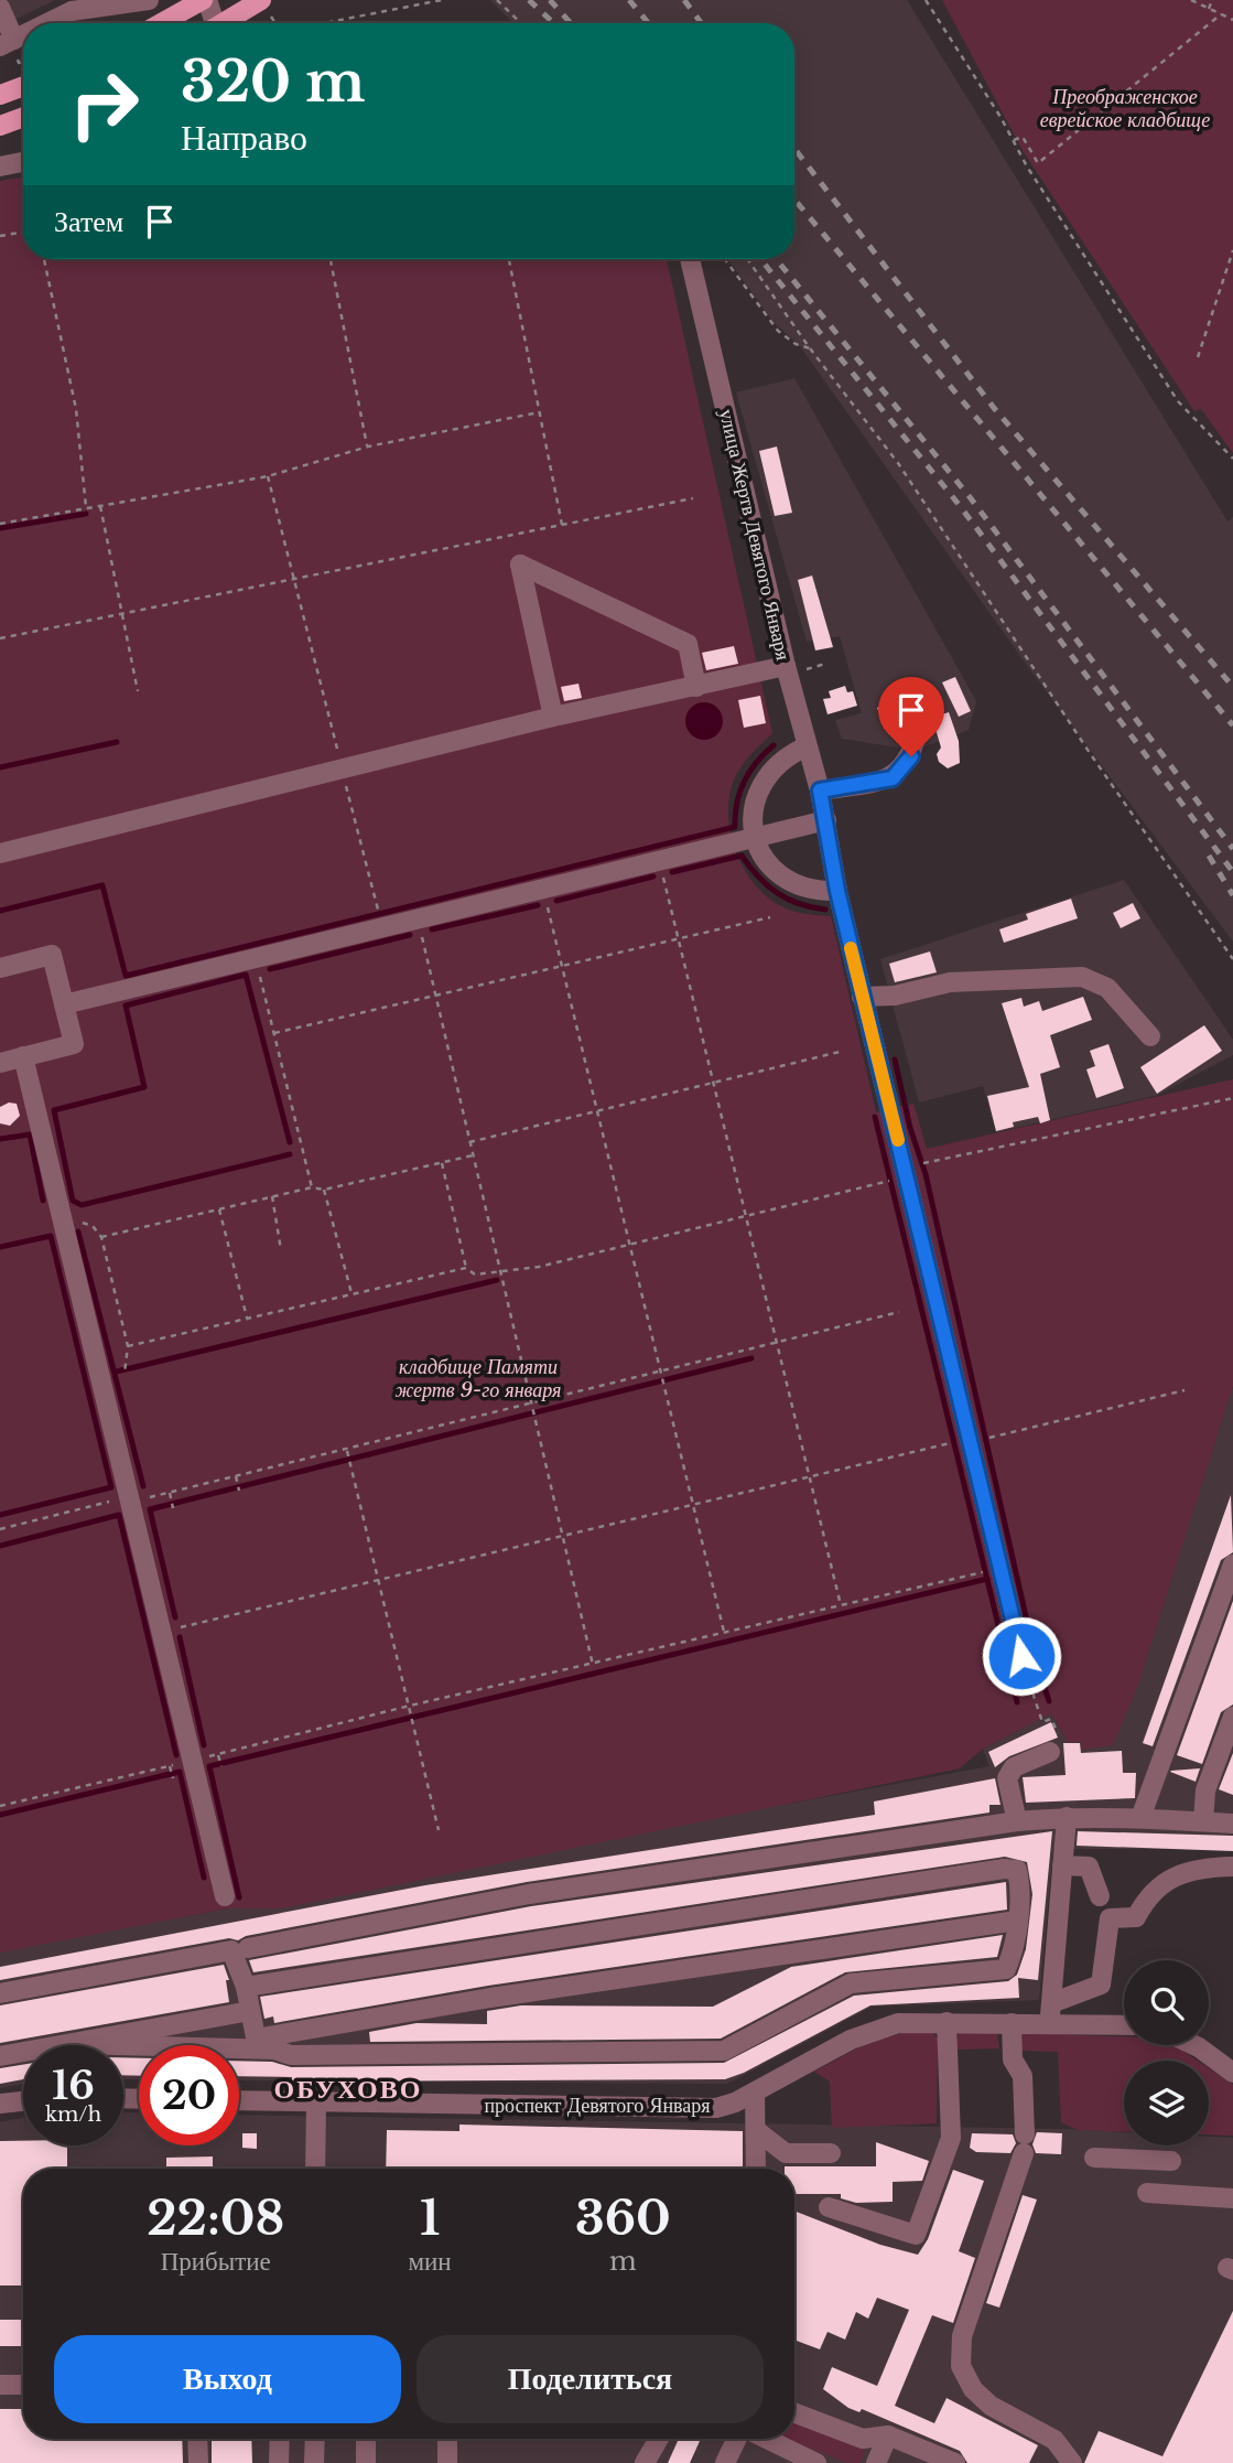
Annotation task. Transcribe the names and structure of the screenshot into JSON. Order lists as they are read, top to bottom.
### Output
{
  "streets": {
    "street": ["улица Жертв Девятого Января", "проспект Девятого Января"]
  },
  "districts": ["ОБУХОВО"],
  "parks": ["Преображенское еврейское кладбище", "кладбище Памяти жертв 9-го января"],
  "page": {
    "turn": ["320 m", "Направо"],
    "then": "Затем",
    "speed": "16 km/h",
    "limit": "20",
    "eta": [
      "22:08",
      "Прибытие",
      "1",
      "мин",
      "360",
      "m"
    ],
    "buttons": ["Выход", "Поделиться"]
  }
}
